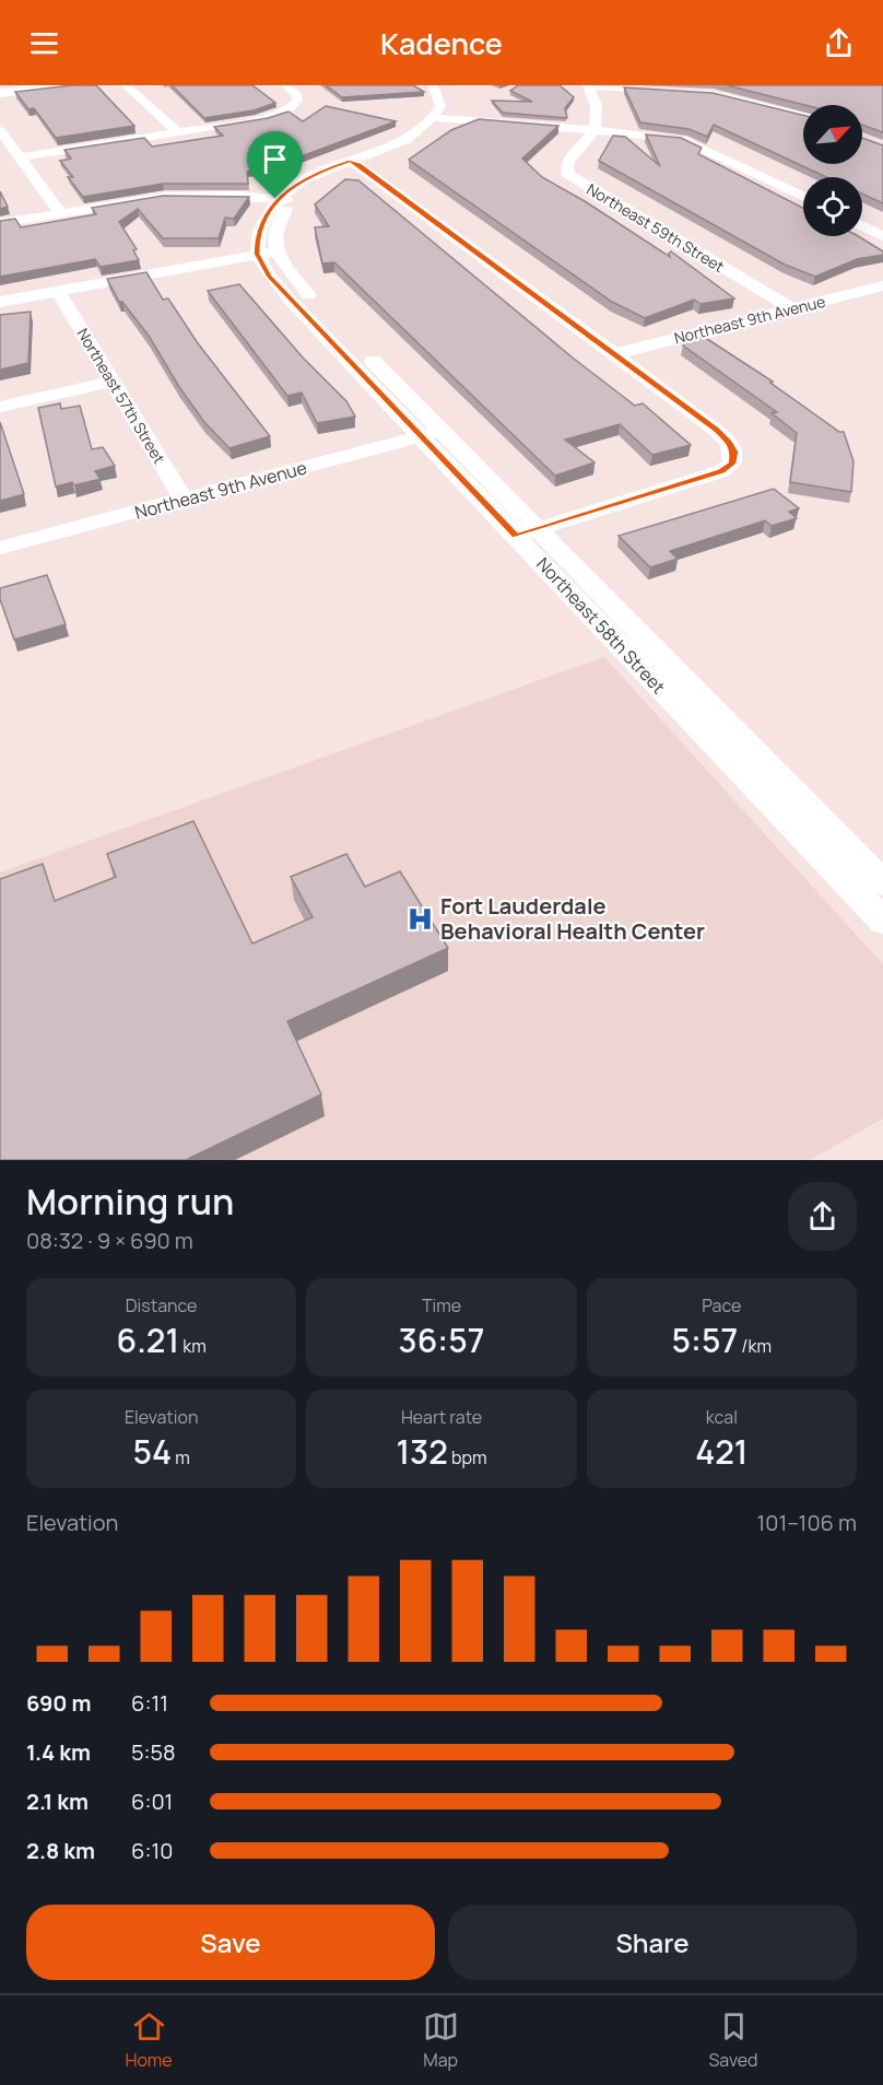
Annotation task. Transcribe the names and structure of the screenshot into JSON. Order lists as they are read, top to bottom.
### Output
{
  "streets": {
    "street": [
      "Northeast 59th Street",
      "Northeast 9th Avenue",
      "Northeast 57th Street",
      "Northeast 58th Street"
    ]
  },
  "crossings": [
    ["Northeast 59th Street", "Northeast 9th Avenue"],
    ["Northeast 9th Avenue", "Northeast 57th Street"],
    ["Northeast 9th Avenue", "Northeast 58th Street"]
  ],
  "places": {
    "hospital": ["Fort Lauderdale Behavioral Health Center"]
  },
  "north": "top right",
  "page": {
    "header": "Kadence",
    "heading": ["Morning run", "08:32 · 9 × 690 m"],
    "stats": [
      ["Distance", "6.21 km"],
      ["Time", "36:57"],
      ["Pace", "5:57 /km"],
      ["Elevation", "54 m"],
      ["Heart rate", "132 bpm"],
      ["kcal", "421"]
    ],
    "chart": ["Elevation", "101–106 m"],
    "list": [
      {
        "name": "690 m",
        "note": "6:11"
      },
      {
        "name": "1.4 km",
        "note": "5:58"
      },
      {
        "name": "2.1 km",
        "note": "6:01"
      },
      {
        "name": "2.8 km",
        "note": "6:10"
      }
    ],
    "buttons": ["Save", "Share"],
    "tabs": ["Home", "Map", "Saved"]
  }
}
